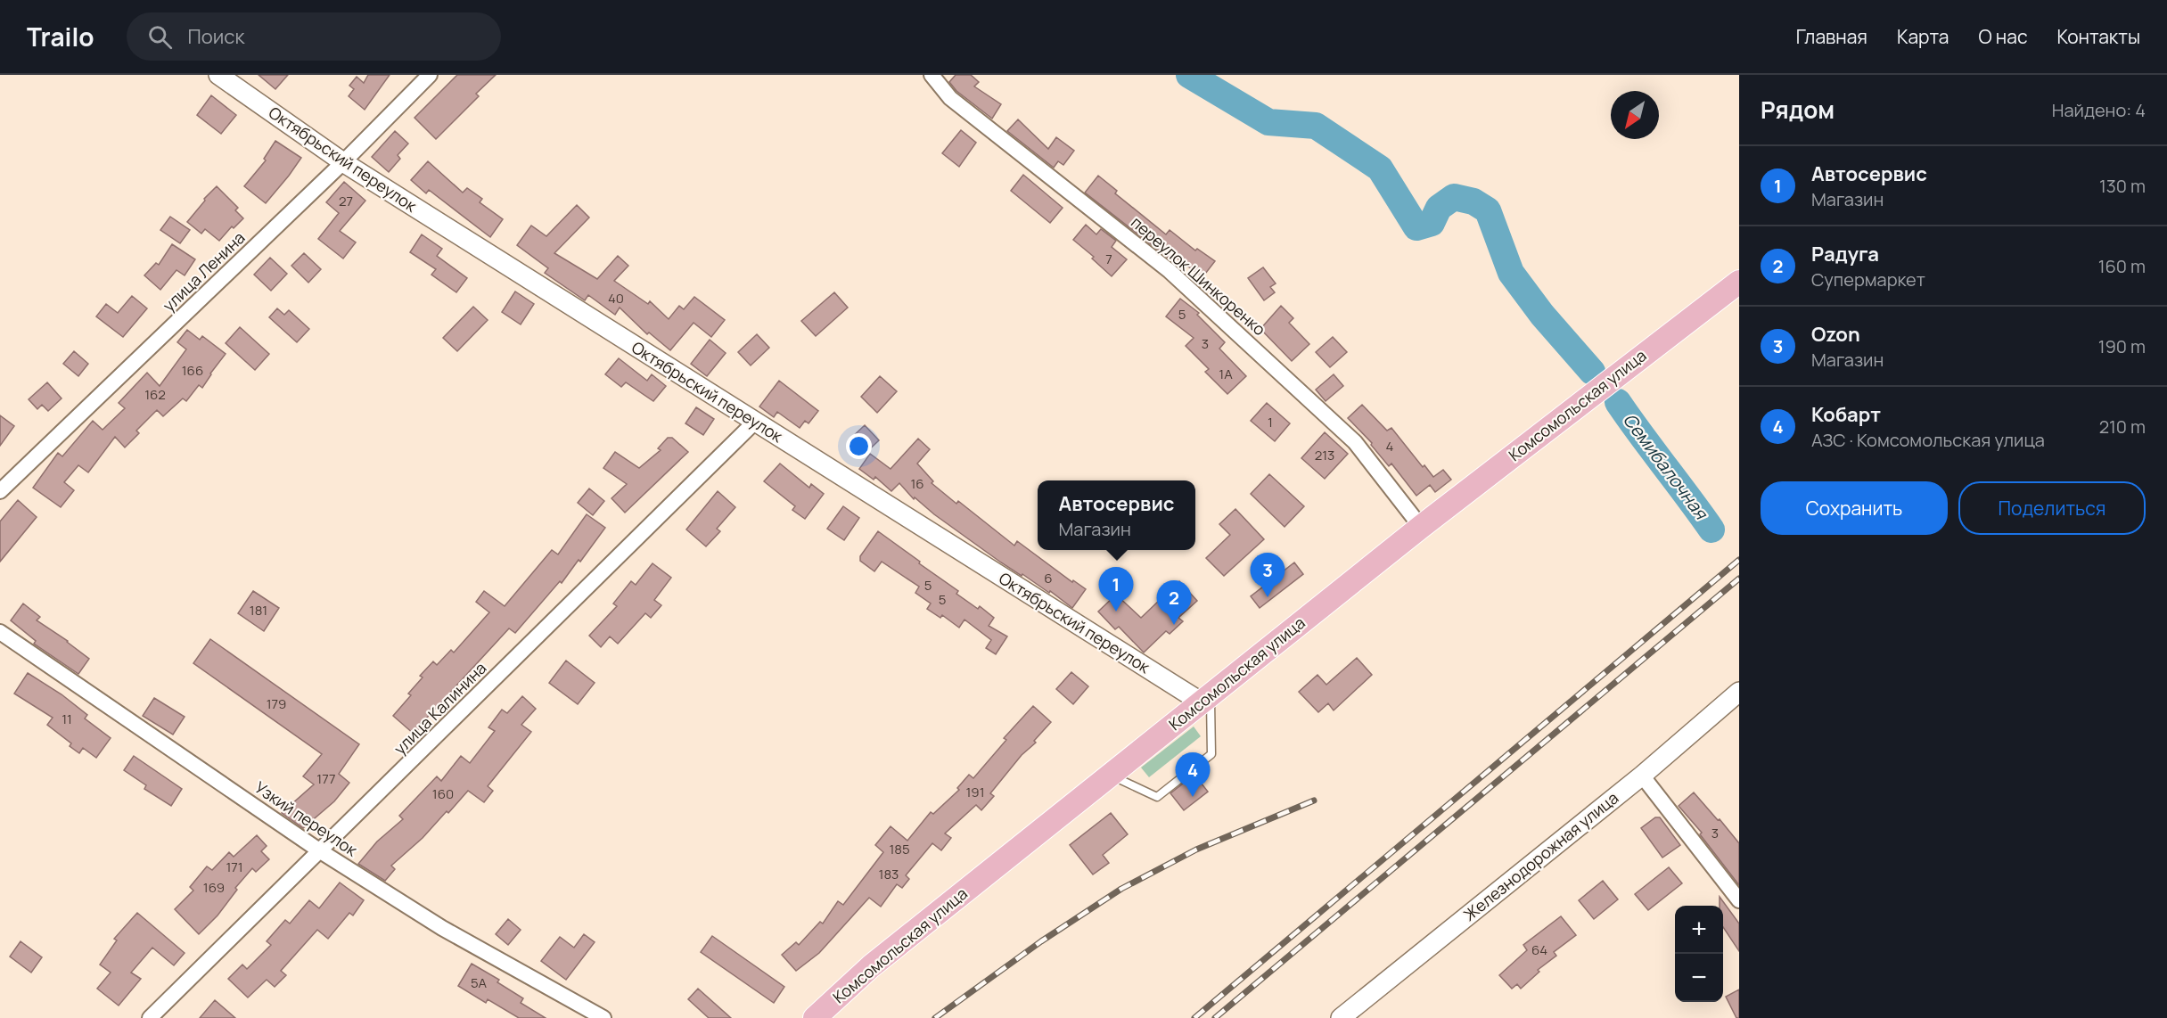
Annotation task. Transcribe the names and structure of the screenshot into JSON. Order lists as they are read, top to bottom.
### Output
{
  "streets": {
    "main road": ["Комсомольская улица"],
    "street": [
      "Октябрьский переулок",
      "улица Ленина",
      "переулок Шинкоренко",
      "улица Калинина",
      "Узкий переулок",
      "Железнодорожная улица"
    ]
  },
  "crossings": [
    ["Октябрьский переулок", "улица Ленина"],
    ["Октябрьский переулок", "Комсомольская улица"],
    ["Октябрьский переулок", "улица Калинина"],
    ["переулок Шинкоренко", "Комсомольская улица"],
    ["улица Калинина", "Узкий переулок"]
  ],
  "water": ["Семибалочная"],
  "house_numbers": [
    "27",
    "7",
    "40",
    "5",
    "3",
    "166",
    "1А",
    "162",
    "1",
    "4",
    "213",
    "16",
    "6",
    "5",
    "5",
    "181",
    "179",
    "11",
    "177",
    "191",
    "160",
    "3",
    "185",
    "171",
    "183",
    "169",
    "64",
    "5А"
  ],
  "north": "bottom left",
  "page": {
    "header": "Trailo",
    "search": "Поиск",
    "nav": [
      "Главная",
      "Карта",
      "О нас",
      "Контакты"
    ],
    "heading": ["Рядом", "Найдено: 4"],
    "list": [
      {
        "mark": "1",
        "name": "Автосервис",
        "note": "Магазин",
        "value": "130 m"
      },
      {
        "mark": "2",
        "name": "Радуга",
        "note": "Супермаркет",
        "value": "160 m"
      },
      {
        "mark": "3",
        "name": "Ozon",
        "note": "Магазин",
        "value": "190 m"
      },
      {
        "mark": "4",
        "name": "Кобарт",
        "note": "АЗС · Комсомольская улица",
        "value": "210 m"
      }
    ],
    "buttons": ["Сохранить", "Поделиться"],
    "popup": ["Автосервис", "Магазин"],
    "pins": [
      "3",
      "1",
      "2",
      "4"
    ],
    "map_buttons": ["+", "−"]
  }
}
